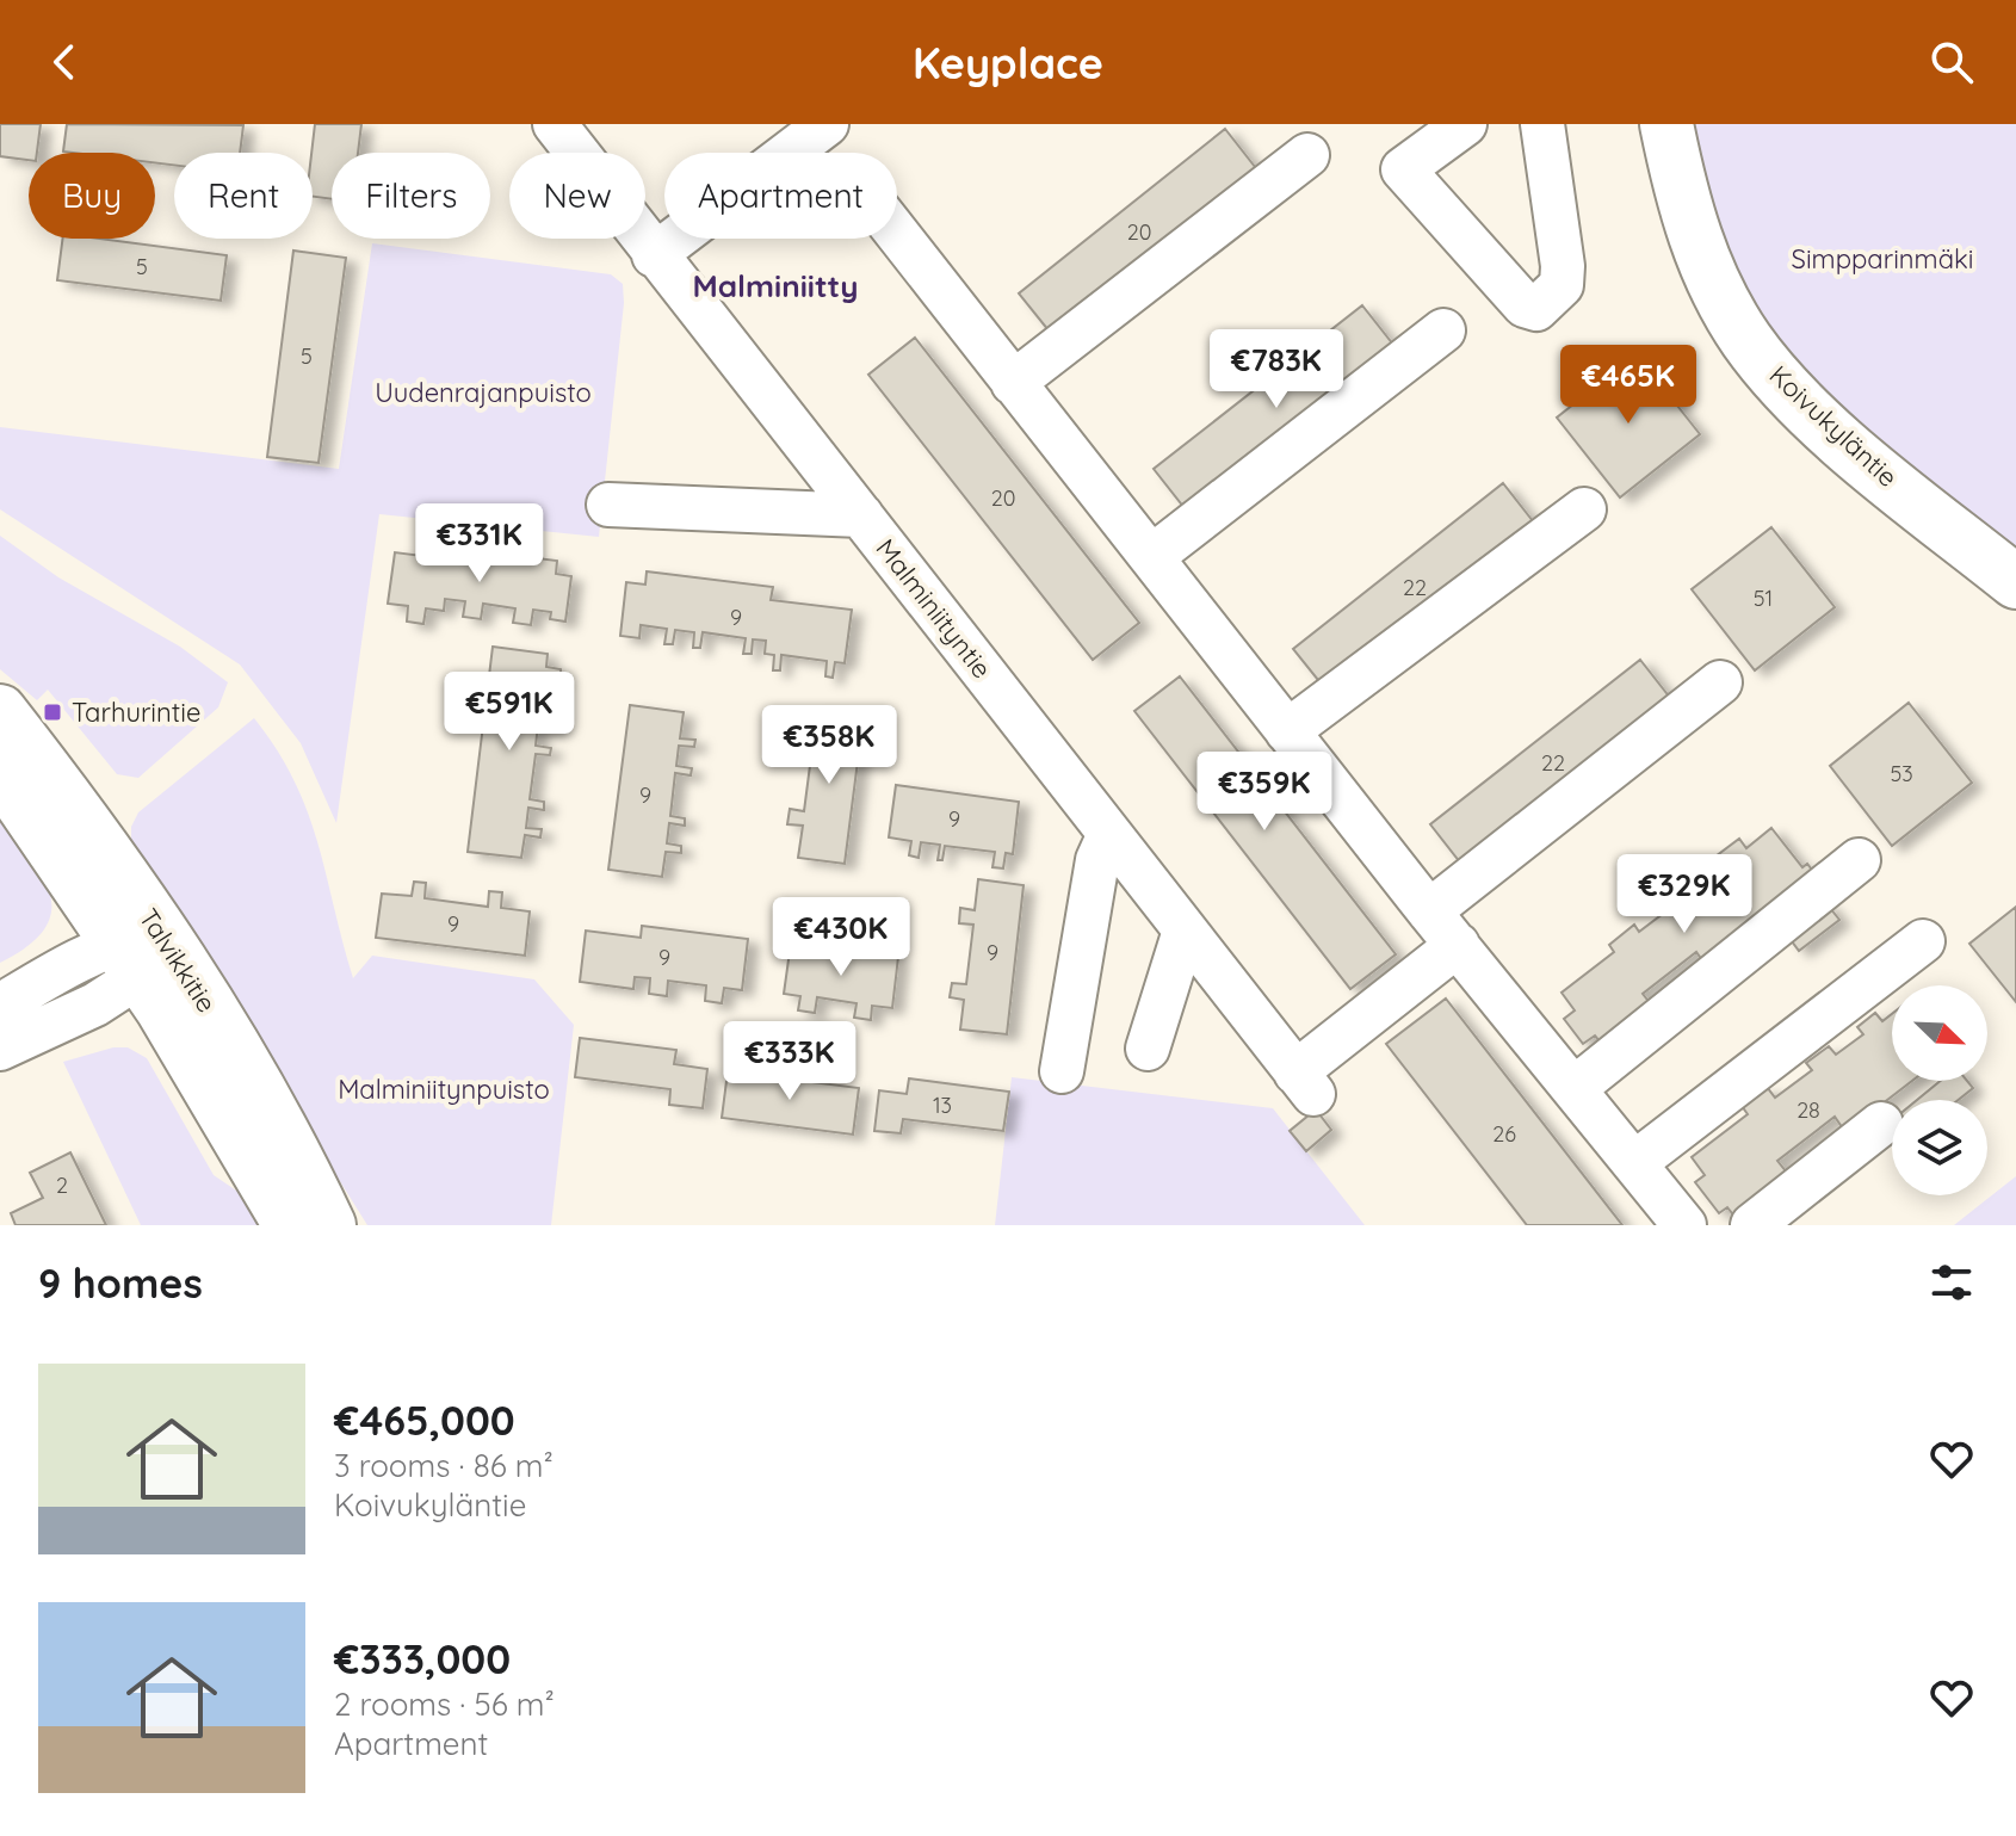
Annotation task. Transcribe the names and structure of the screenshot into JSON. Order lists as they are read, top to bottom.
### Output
{
  "streets": {
    "main road": ["Koivukyläntie", "Talvikkitie"],
    "street": ["Malminiityntie"]
  },
  "districts": ["Malminiitty"],
  "parks": ["Simpparinmäki", "Uudenrajanpuisto", "Malminiitynpuisto"],
  "places": {
    "transit": ["Tarhurintie"]
  },
  "house_numbers": [
    "20",
    "5",
    "5",
    "20",
    "22",
    "51",
    "9",
    "22",
    "53",
    "9",
    "9",
    "9",
    "9",
    "9",
    "13",
    "28",
    "26",
    "2"
  ],
  "north": "bottom right",
  "page": {
    "header": "Keyplace",
    "chip": [
      "Buy",
      "Rent",
      "Filters",
      "New",
      "Apartment"
    ],
    "price": [
      "€783K",
      "€465K",
      "€331K",
      "€591K",
      "€358K",
      "€359K",
      "€329K",
      "€430K",
      "€333K"
    ],
    "heading": "9 homes",
    "list": [
      {
        "name": "€465,000",
        "note": "3 rooms · 86 m² · Koivukyläntie"
      },
      {
        "name": "€333,000",
        "note": "2 rooms · 56 m² · Apartment"
      }
    ]
  }
}
